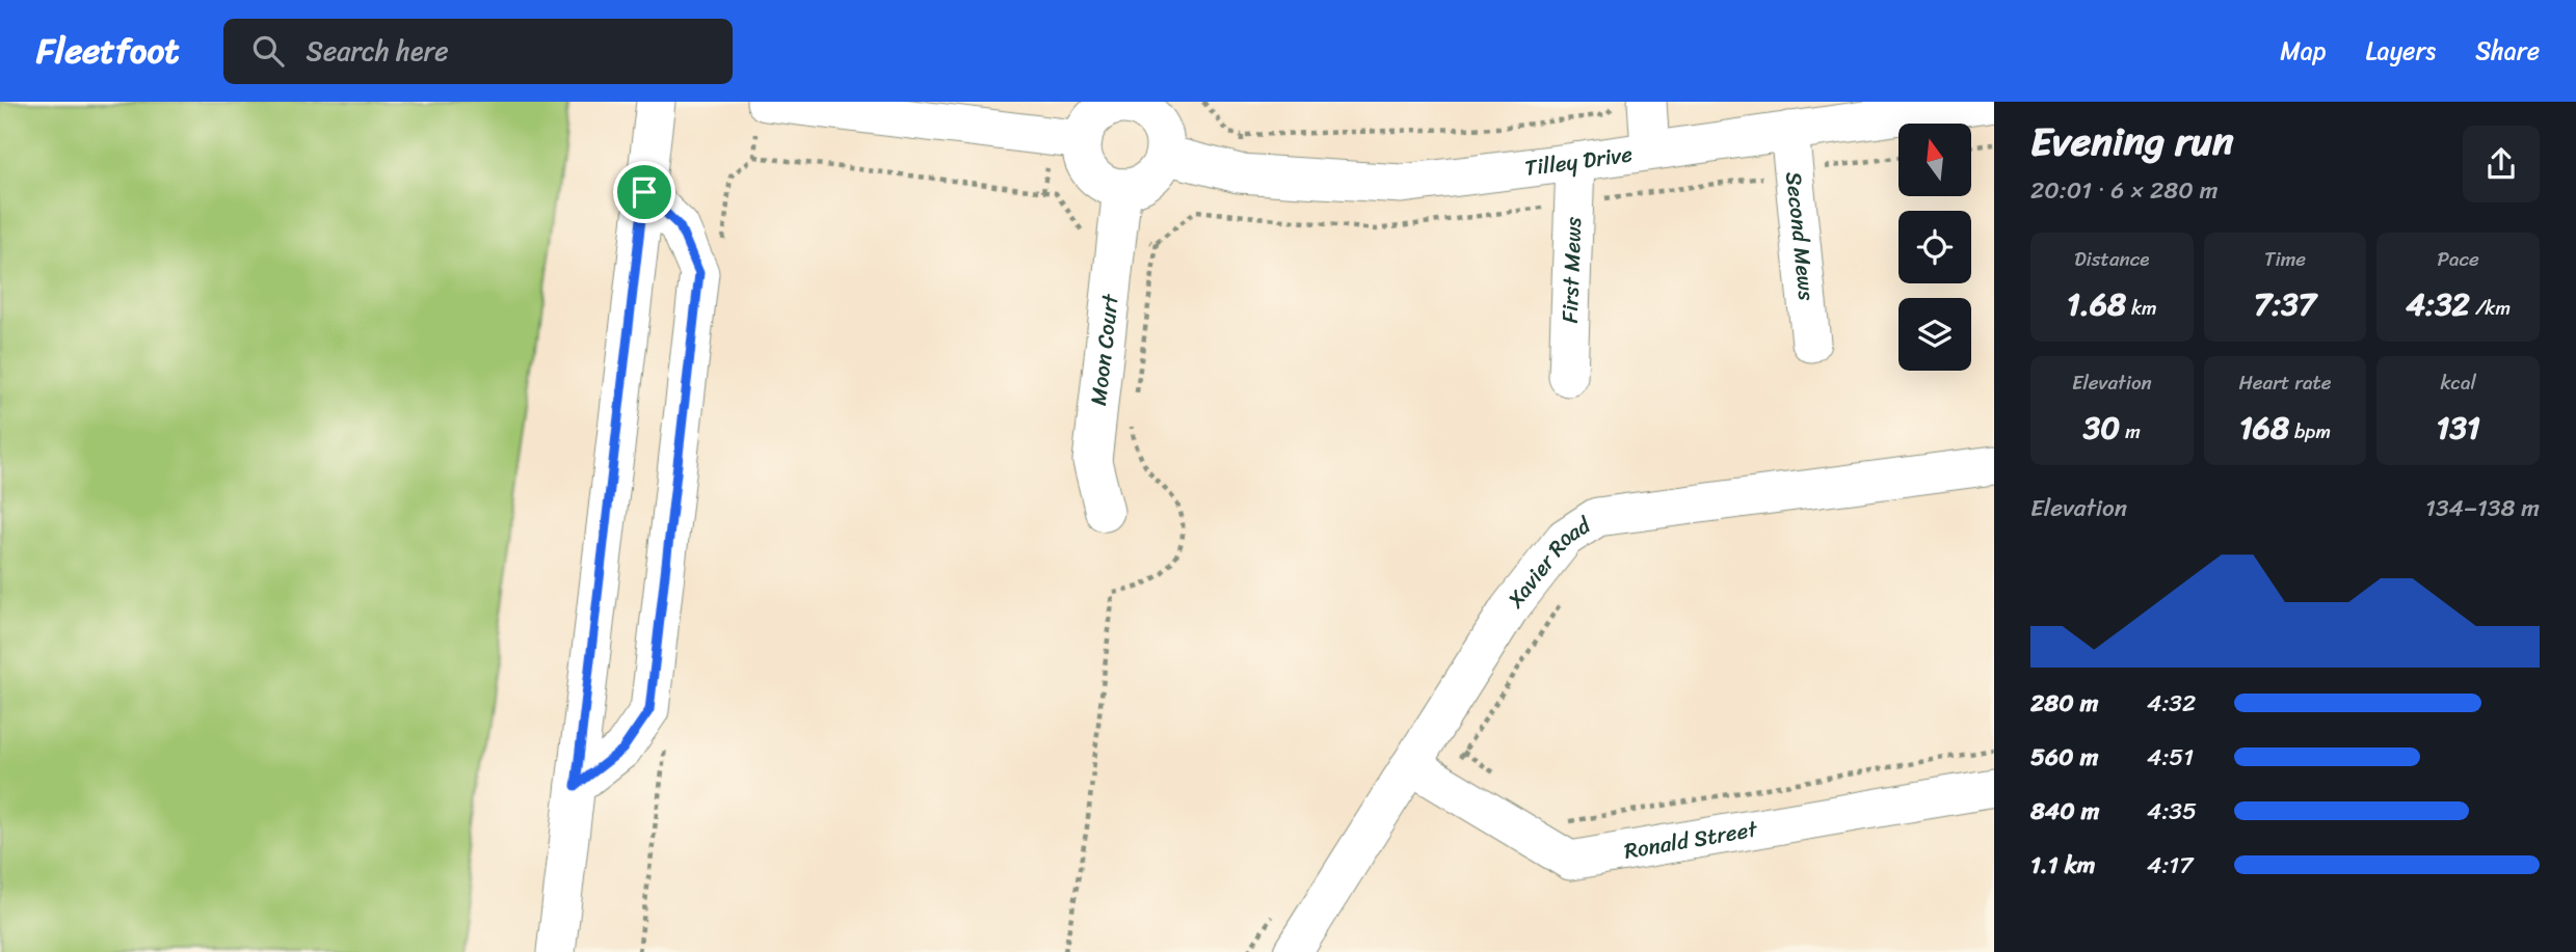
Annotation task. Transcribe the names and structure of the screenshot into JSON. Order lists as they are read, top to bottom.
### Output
{
  "streets": {
    "street": [
      "Tilley Drive",
      "Second Mews",
      "First Mews",
      "Moon Court",
      "Xavier Road",
      "Ronald Street"
    ]
  },
  "crossings": [
    ["Tilley Drive", "Second Mews"],
    ["Tilley Drive", "First Mews"],
    ["Tilley Drive", "Moon Court"],
    ["Xavier Road", "Ronald Street"]
  ],
  "north": "top",
  "page": {
    "header": "Fleetfoot",
    "search": "Search here",
    "nav": ["Map", "Layers", "Share"],
    "heading": ["Evening run", "20:01 · 6 × 280 m"],
    "stats": [
      ["Distance", "1.68 km"],
      ["Time", "7:37"],
      ["Pace", "4:32 /km"],
      ["Elevation", "30 m"],
      ["Heart rate", "168 bpm"],
      ["kcal", "131"]
    ],
    "chart": ["Elevation", "134–138 m"],
    "list": [
      {
        "name": "280 m",
        "note": "4:32"
      },
      {
        "name": "560 m",
        "note": "4:51"
      },
      {
        "name": "840 m",
        "note": "4:35"
      },
      {
        "name": "1.1 km",
        "note": "4:17"
      }
    ]
  }
}
